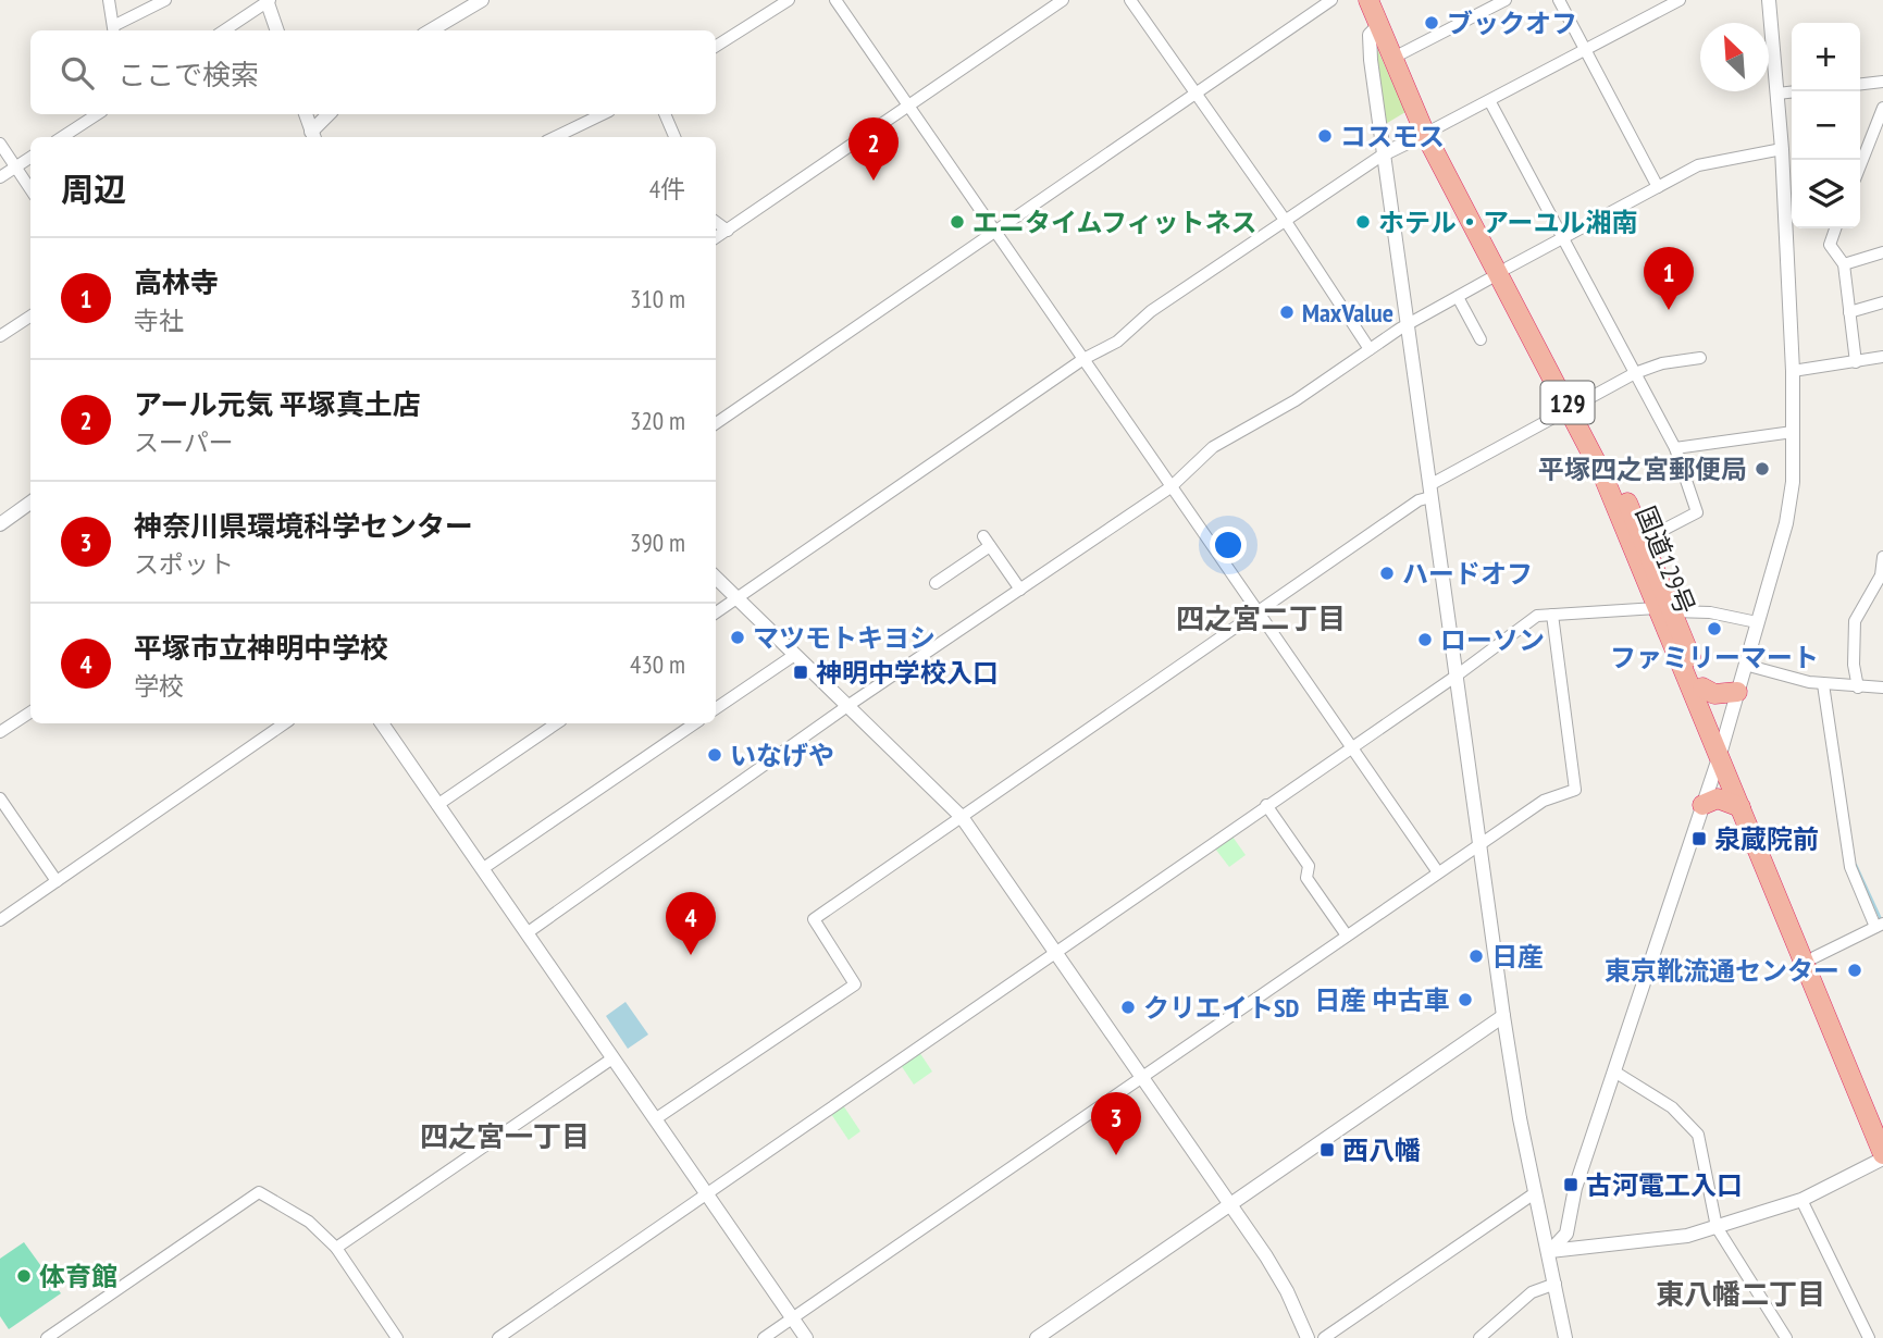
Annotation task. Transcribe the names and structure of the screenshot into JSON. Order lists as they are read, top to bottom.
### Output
{
  "streets": {
    "highway": ["129", "国道129号"]
  },
  "districts": ["四之宮二丁目", "四之宮一丁目", "東八幡二丁目"],
  "places": {
    "other": [
      "ブックオフ",
      "コスモス",
      "エニタイムフィットネス",
      "ホテル・アーユル湘南",
      "MaxValue",
      "平塚四之宮郵便局",
      "ハードオフ",
      "ファミリーマート",
      "マツモトキヨシ",
      "ローソン",
      "いなげや",
      "日産",
      "東京靴流通センター",
      "日産 中古車",
      "クリエイトSD",
      "体育館"
    ],
    "transit": [
      "神明中学校入口",
      "泉蔵院前",
      "西八幡",
      "古河電工入口"
    ]
  },
  "north": "top left",
  "page": {
    "map_buttons": ["+", "−"],
    "search": "ここで検索",
    "pins": [
      "2",
      "1",
      "4",
      "3"
    ],
    "heading": ["周辺", "4件"],
    "list": [
      {
        "mark": "1",
        "name": "高林寺",
        "note": "寺社",
        "value": "310 m"
      },
      {
        "mark": "2",
        "name": "アール元気 平塚真土店",
        "note": "スーパー",
        "value": "320 m"
      },
      {
        "mark": "3",
        "name": "神奈川県環境科学センター",
        "note": "スポット",
        "value": "390 m"
      },
      {
        "mark": "4",
        "name": "平塚市立神明中学校",
        "note": "学校",
        "value": "430 m"
      }
    ]
  }
}
